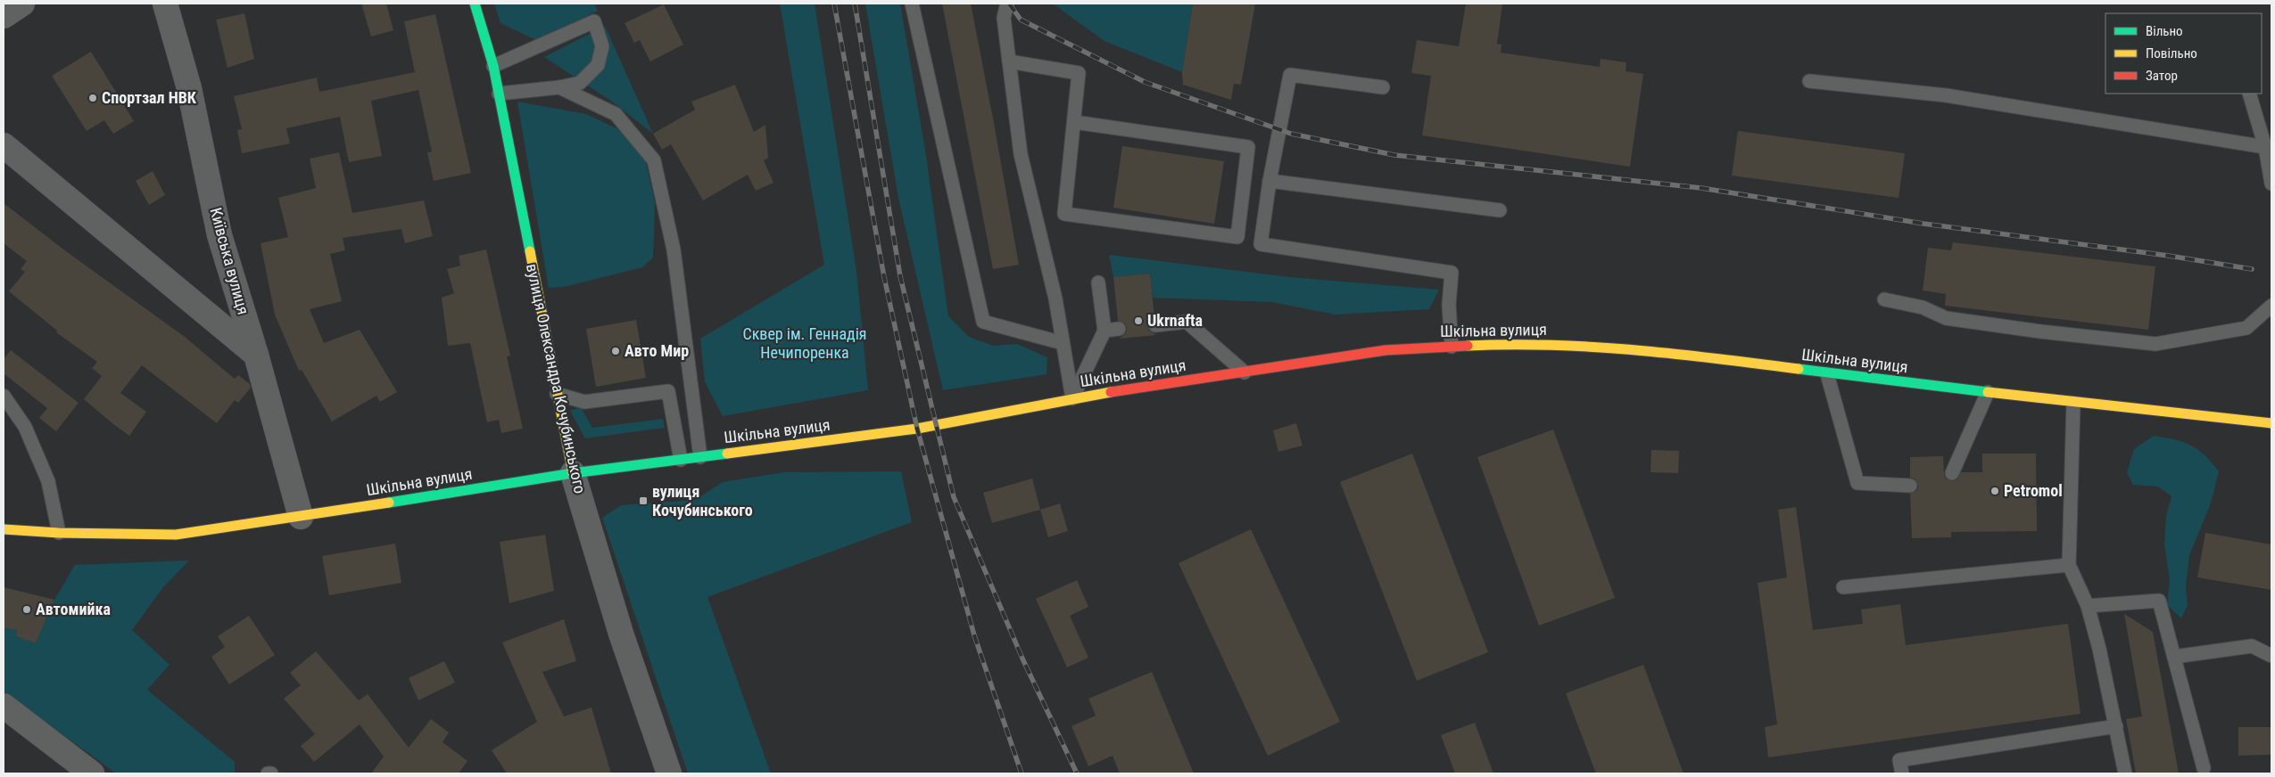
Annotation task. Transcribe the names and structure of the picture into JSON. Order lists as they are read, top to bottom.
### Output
{
  "streets": {
    "main road": ["Шкільна вулиця", "вулиця Олександра Кочубинського"],
    "street": ["Київська вулиця"]
  },
  "crossings": [
    ["Київська вулиця", "Шкільна вулиця"],
    ["Шкільна вулиця", "вулиця Олександра Кочубинського"]
  ],
  "parks": ["Сквер ім. Геннадія Нечипоренка"],
  "places": {
    "other": [
      "Спортзал НВК",
      "Ukrnafta",
      "Авто Мир",
      "Petromol",
      "Автомийка"
    ],
    "transit": ["вулиця Кочубинського"]
  },
  "legend": ["Вільно", "Повільно", "Затор"]
}
